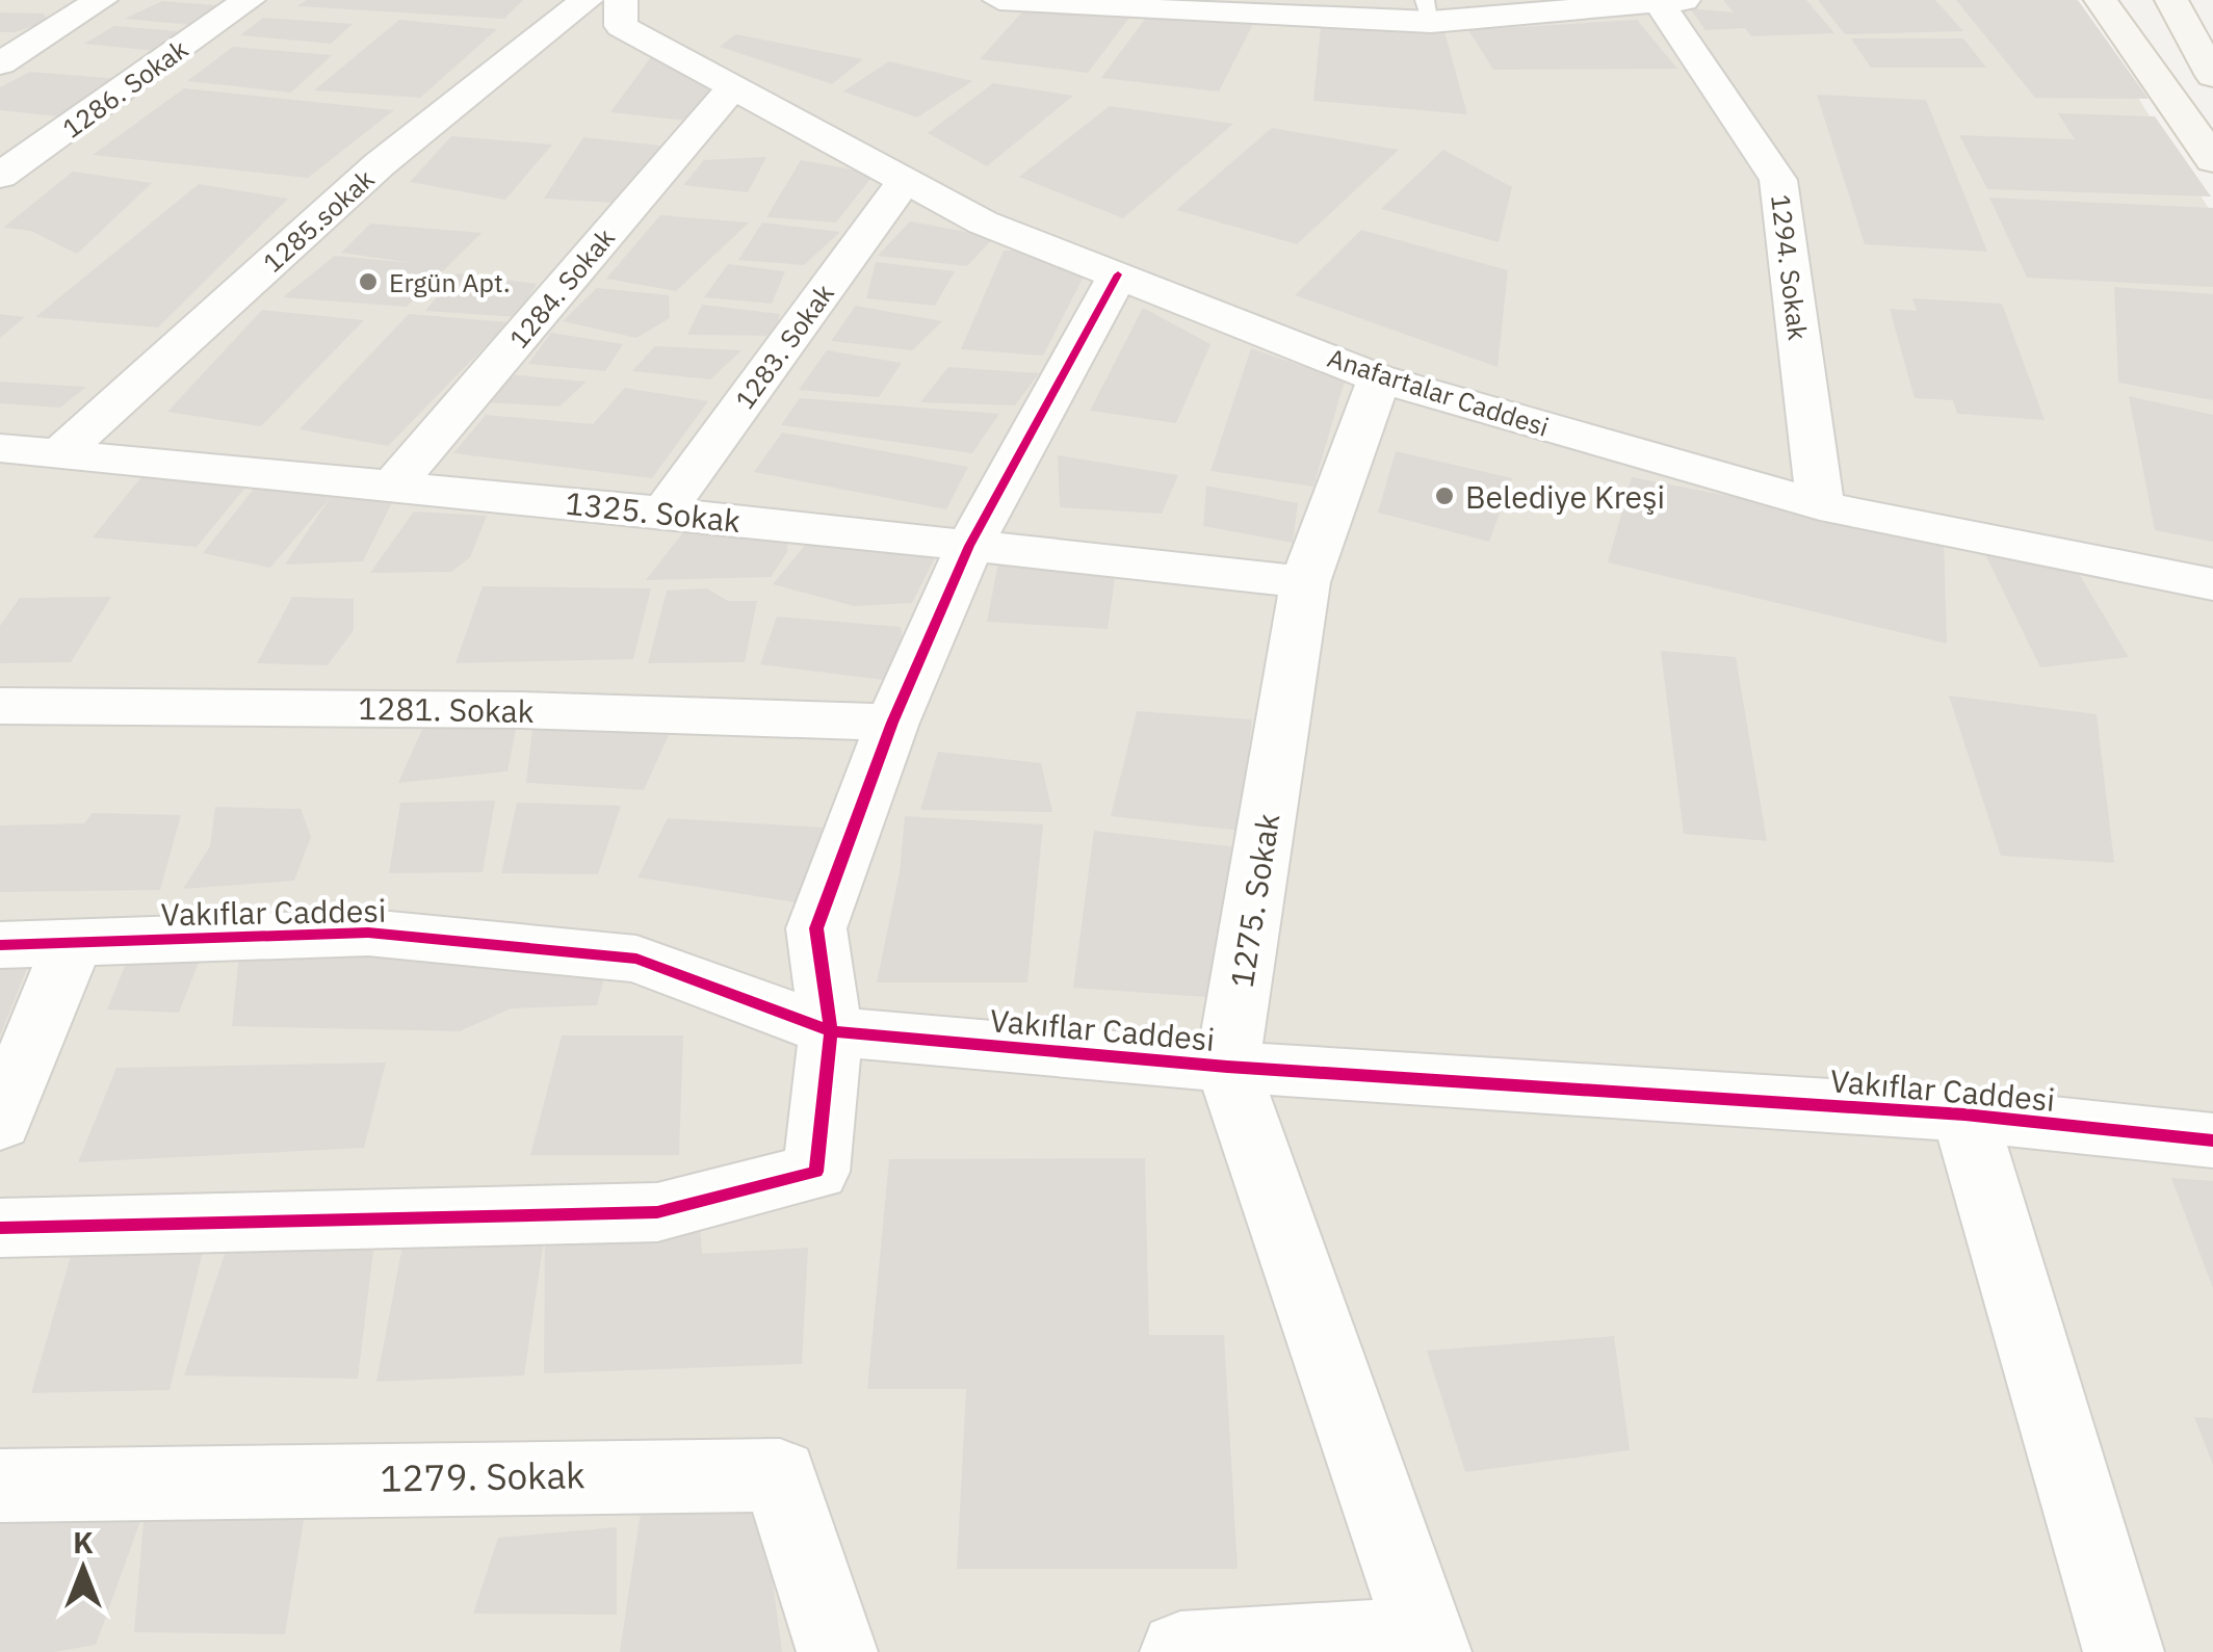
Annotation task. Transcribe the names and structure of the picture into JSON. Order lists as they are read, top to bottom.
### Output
{
  "streets": {
    "street": [
      "1286. Sokak",
      "1285.sokak",
      "1294. Sokak",
      "1284. Sokak",
      "1283. Sokak",
      "Anafartalar Caddesi",
      "1325. Sokak",
      "1281. Sokak",
      "1275. Sokak",
      "Vakıflar Caddesi",
      "1279. Sokak"
    ]
  },
  "crossings": [
    ["1285.sokak", "1325. Sokak"],
    ["1294. Sokak", "Anafartalar Caddesi"],
    ["1284. Sokak", "Anafartalar Caddesi"],
    ["1284. Sokak", "1325. Sokak"],
    ["1283. Sokak", "Anafartalar Caddesi"],
    ["1283. Sokak", "1325. Sokak"],
    ["Anafartalar Caddesi", "1275. Sokak"],
    ["1325. Sokak", "1275. Sokak"],
    ["1275. Sokak", "Vakıflar Caddesi"]
  ],
  "places": ["Ergün Apt.", "Belediye Kreşi"],
  "north": "top"
}
